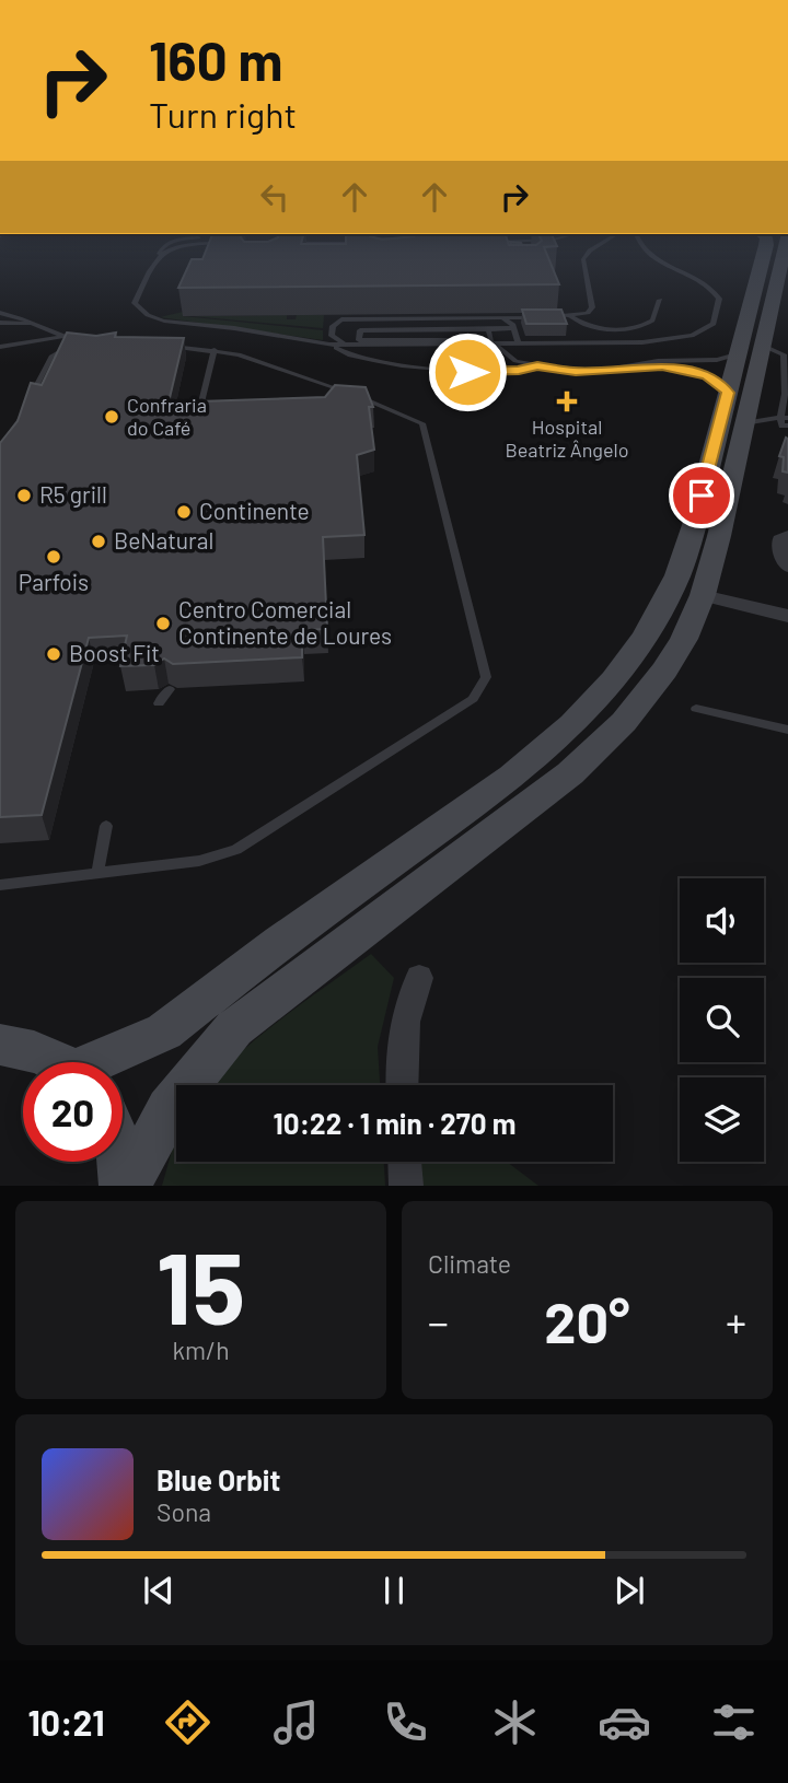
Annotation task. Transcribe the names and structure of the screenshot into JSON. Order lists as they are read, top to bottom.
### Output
{
  "places": {
    "health": ["Hospital Beatriz Ângelo"],
    "other": [
      "Confraria do Café",
      "R5 grill",
      "Continente",
      "BeNatural",
      "Parfois",
      "Centro Comercial Continente de Loures",
      "Boost Fit"
    ]
  },
  "page": {
    "turn": ["160 m", "Turn right"],
    "limit": "20",
    "trip": "10:22 · 1 min · 270 m",
    "tile": [
      ["15", "km/h"],
      "Climate"
    ],
    "heat": ["−", "20°", "+"],
    "song": ["Blue Orbit", "Sona"],
    "tabs": "10:21"
  }
}
